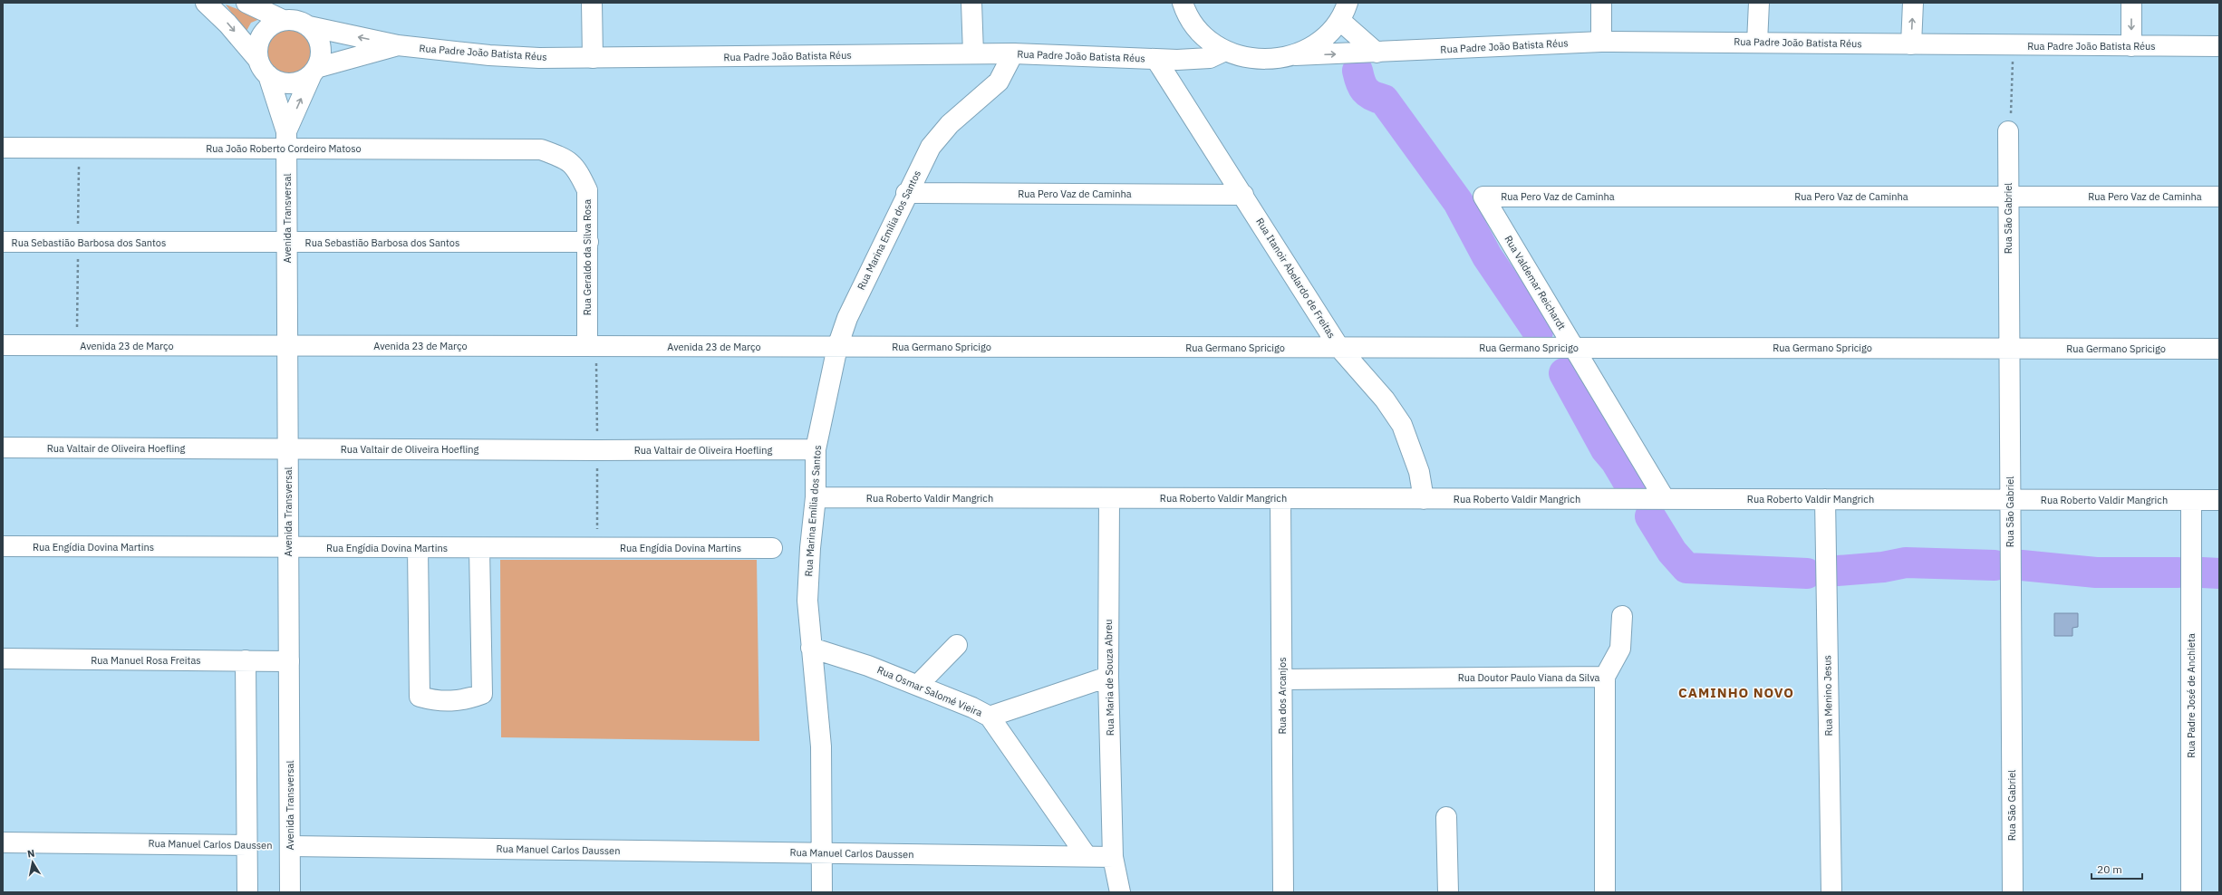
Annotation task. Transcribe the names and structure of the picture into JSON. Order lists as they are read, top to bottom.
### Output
{
  "streets": {
    "street": [
      "Rua Padre João Batista Réus",
      "Rua João Roberto Cordeiro Matoso",
      "Rua Pero Vaz de Caminha",
      "Avenida Transversal",
      "Rua São Gabriel",
      "Rua Marina Emília dos Santos",
      "Rua Sebastião Barbosa dos Santos",
      "Rua Geraldo da Silva Rosa",
      "Rua Itanoir Abelardo de Freitas",
      "Rua Valdemar Reichardt",
      "Avenida 23 de Março",
      "Rua Germano Spricigo",
      "Rua Valtair de Oliveira Hoefling",
      "Rua Roberto Valdir Mangrich",
      "Rua Engídia Dovina Martins",
      "Rua Manuel Rosa Freitas",
      "Rua Maria de Souza Abreu",
      "Rua Doutor Paulo Viana da Silva",
      "Rua Osmar Salomé Vieira",
      "Rua dos Arcanjos",
      "Rua Menino Jesus",
      "Rua Padre José de Anchieta",
      "Rua Manuel Carlos Daussen"
    ]
  },
  "crossings": [
    ["Rua Padre João Batista Réus", "Avenida Transversal"],
    ["Rua Padre João Batista Réus", "Rua Marina Emília dos Santos"],
    ["Rua Padre João Batista Réus", "Rua Itanoir Abelardo de Freitas"],
    ["Rua João Roberto Cordeiro Matoso", "Avenida Transversal"],
    ["Rua João Roberto Cordeiro Matoso", "Rua Geraldo da Silva Rosa"],
    ["Rua Pero Vaz de Caminha", "Rua São Gabriel"],
    ["Rua Pero Vaz de Caminha", "Rua Marina Emília dos Santos"],
    ["Rua Pero Vaz de Caminha", "Rua Itanoir Abelardo de Freitas"],
    ["Rua Pero Vaz de Caminha", "Rua Valdemar Reichardt"],
    ["Avenida Transversal", "Rua Sebastião Barbosa dos Santos"],
    ["Avenida Transversal", "Avenida 23 de Março"],
    ["Avenida Transversal", "Rua Valtair de Oliveira Hoefling"],
    ["Avenida Transversal", "Rua Engídia Dovina Martins"],
    ["Avenida Transversal", "Rua Manuel Rosa Freitas"],
    ["Avenida Transversal", "Rua Manuel Carlos Daussen"],
    ["Rua São Gabriel", "Rua Germano Spricigo"],
    ["Rua São Gabriel", "Rua Roberto Valdir Mangrich"],
    ["Rua Marina Emília dos Santos", "Avenida 23 de Março"],
    ["Rua Marina Emília dos Santos", "Rua Germano Spricigo"],
    ["Rua Marina Emília dos Santos", "Rua Valtair de Oliveira Hoefling"],
    ["Rua Marina Emília dos Santos", "Rua Roberto Valdir Mangrich"],
    ["Rua Marina Emília dos Santos", "Rua Osmar Salomé Vieira"],
    ["Rua Marina Emília dos Santos", "Rua Manuel Carlos Daussen"],
    ["Rua Sebastião Barbosa dos Santos", "Rua Geraldo da Silva Rosa"],
    ["Rua Geraldo da Silva Rosa", "Avenida 23 de Março"],
    ["Rua Itanoir Abelardo de Freitas", "Rua Germano Spricigo"],
    ["Rua Itanoir Abelardo de Freitas", "Rua Roberto Valdir Mangrich"],
    ["Rua Valdemar Reichardt", "Rua Germano Spricigo"],
    ["Rua Valdemar Reichardt", "Rua Roberto Valdir Mangrich"],
    ["Avenida 23 de Março", "Rua Germano Spricigo"],
    ["Rua Roberto Valdir Mangrich", "Rua Maria de Souza Abreu"],
    ["Rua Roberto Valdir Mangrich", "Rua dos Arcanjos"],
    ["Rua Roberto Valdir Mangrich", "Rua Menino Jesus"],
    ["Rua Roberto Valdir Mangrich", "Rua Padre José de Anchieta"],
    ["Rua Maria de Souza Abreu", "Rua Manuel Carlos Daussen"],
    ["Rua Doutor Paulo Viana da Silva", "Rua dos Arcanjos"],
    ["Rua Osmar Salomé Vieira", "Rua Manuel Carlos Daussen"]
  ],
  "districts": ["CAMINHO NOVO"],
  "scale_bar": "20 m",
  "north": "top"
}
